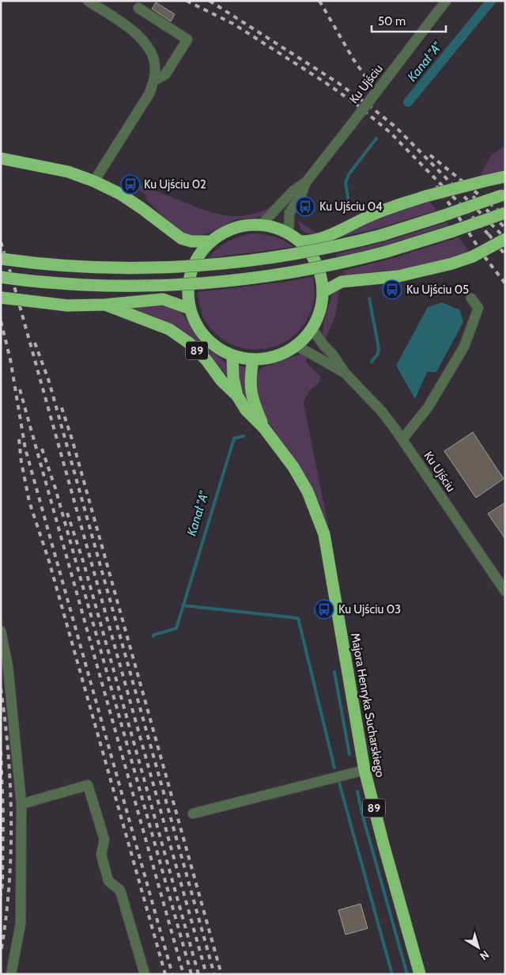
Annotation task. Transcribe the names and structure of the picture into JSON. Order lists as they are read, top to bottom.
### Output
{
  "streets": {
    "highway": ["89", "Majora Henryka Sucharskiego"],
    "street": ["Ku Ujściu"]
  },
  "crossings": [
    ["Ku Ujściu", "Majora Henryka Sucharskiego"],
    ["89", "Majora Henryka Sucharskiego"]
  ],
  "water": ["Kanał \"A\""],
  "places": {
    "bus stop": [
      "Ku Ujściu 02",
      "Ku Ujściu 04",
      "Ku Ujściu 05",
      "Ku Ujściu 03"
    ]
  },
  "scale_bar": "50 m",
  "north": "bottom right"
}
